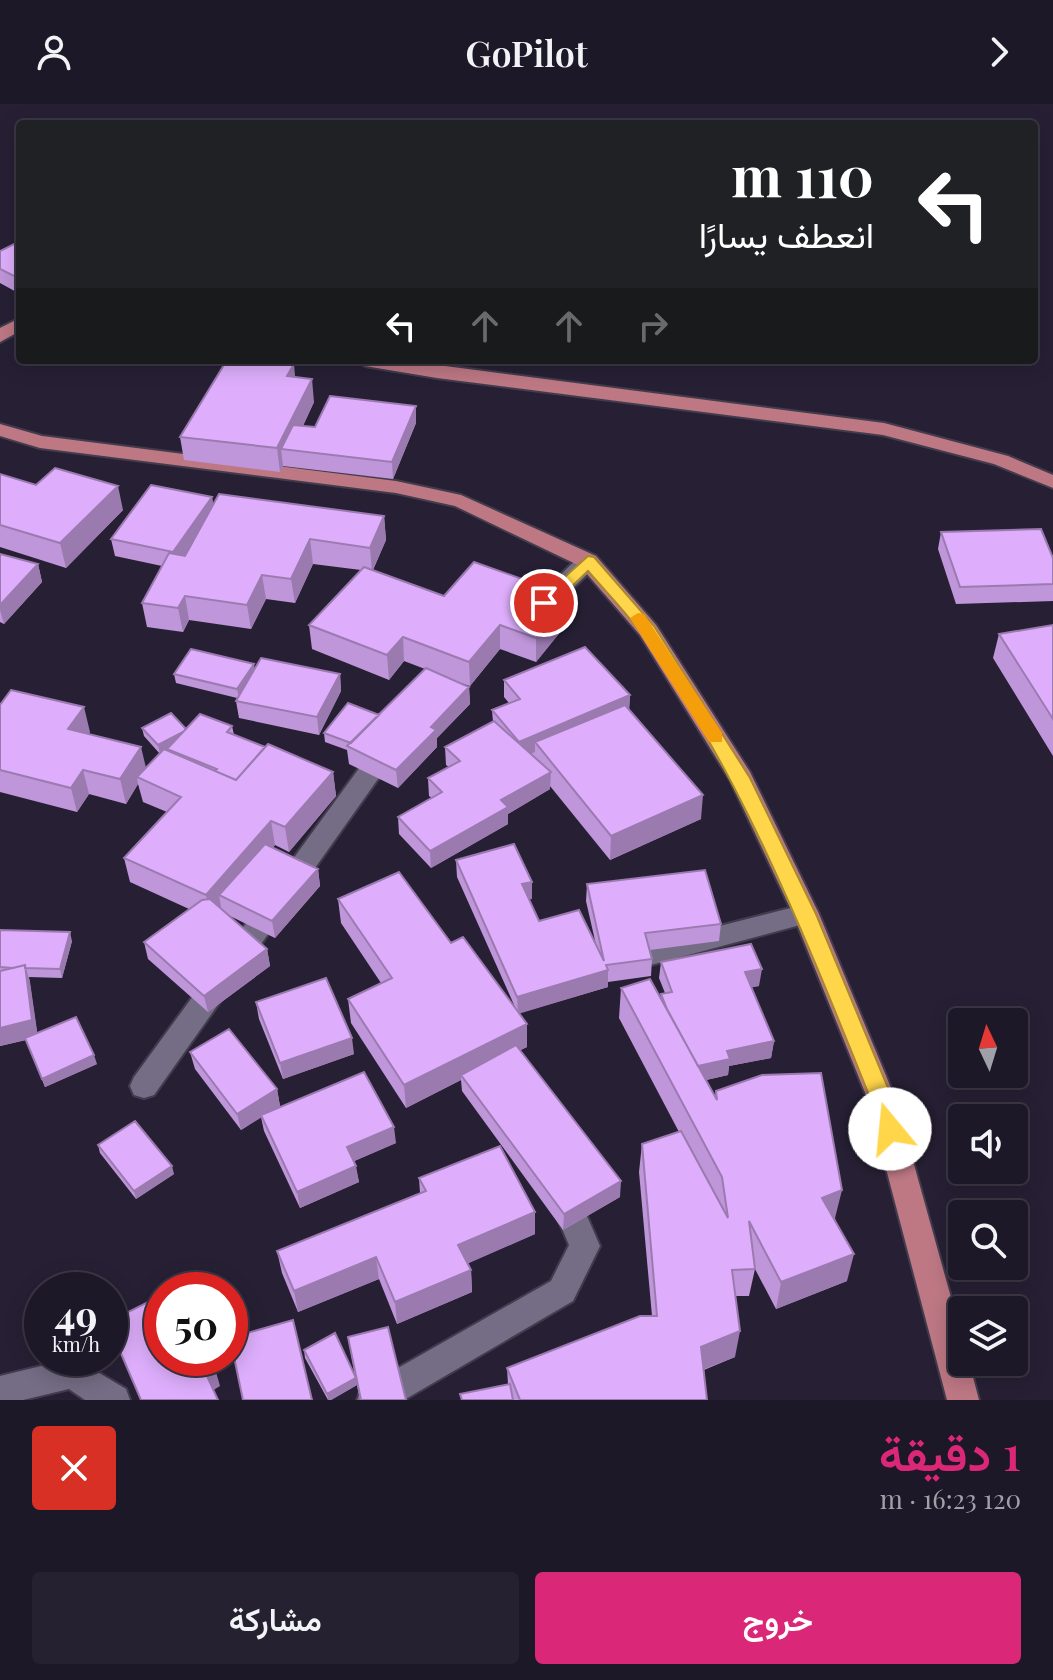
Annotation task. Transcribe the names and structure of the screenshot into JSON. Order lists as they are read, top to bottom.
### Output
{
  "north": "top",
  "page": {
    "header": "GoPilot",
    "turn": ["110 m", "انعطف يسارًا"],
    "speed": "49 km/h",
    "limit": "50",
    "heading": ["1 دقيقة", "120 m · 16:23"],
    "buttons": ["خروج", "مشاركة"]
  }
}
